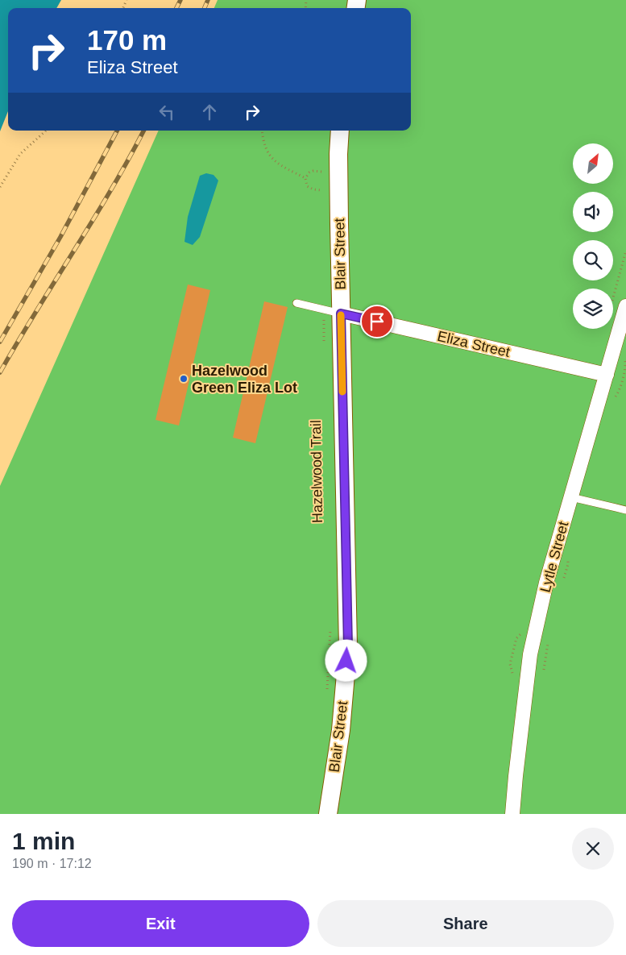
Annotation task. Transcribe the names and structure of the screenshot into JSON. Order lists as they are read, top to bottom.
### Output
{
  "streets": {
    "street": ["Blair Street", "Eliza Street", "Lytle Street"]
  },
  "crossings": [
    ["Blair Street", "Eliza Street"],
    ["Eliza Street", "Lytle Street"]
  ],
  "places": ["Hazelwood Green Eliza Lot"],
  "north": "top right",
  "page": {
    "turn": ["170 m", "Eliza Street"],
    "heading": ["1 min", "190 m · 17:12"],
    "buttons": ["Exit", "Share"]
  }
}
